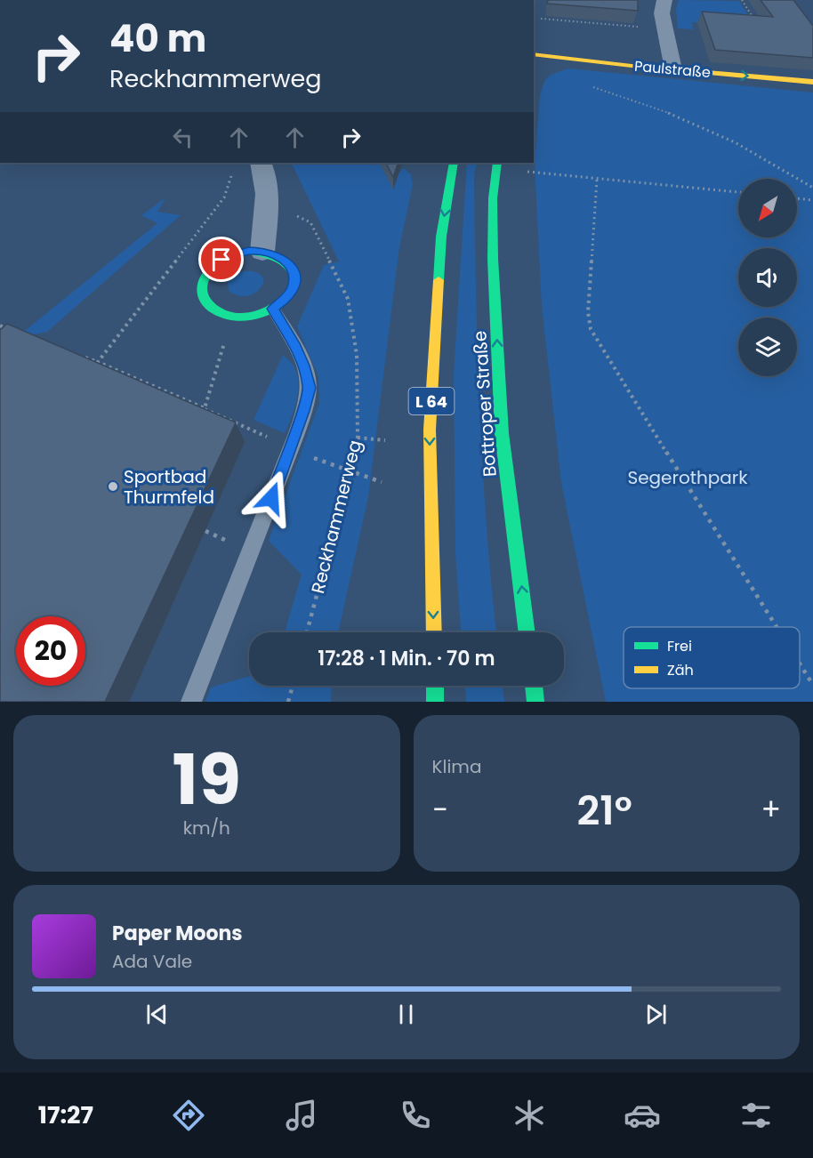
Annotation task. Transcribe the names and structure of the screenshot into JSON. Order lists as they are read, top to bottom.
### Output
{
  "streets": {
    "main road": ["Paulstraße", "L 64", "Bottroper Straße"],
    "path": ["Reckhammerweg"]
  },
  "one_way": ["Paulstraße"],
  "parks": ["Segerothpark"],
  "places": ["Sportbad Thurmfeld"],
  "legend": ["Frei", "Zäh"],
  "north": "bottom left",
  "page": {
    "turn": ["40 m", "Reckhammerweg"],
    "limit": "20",
    "trip": "17:28 · 1 Min. · 70 m",
    "tile": [
      ["19", "km/h"],
      "Klima"
    ],
    "heat": ["−", "21°", "+"],
    "song": ["Paper Moons", "Ada Vale"],
    "tabs": "17:27"
  }
}
